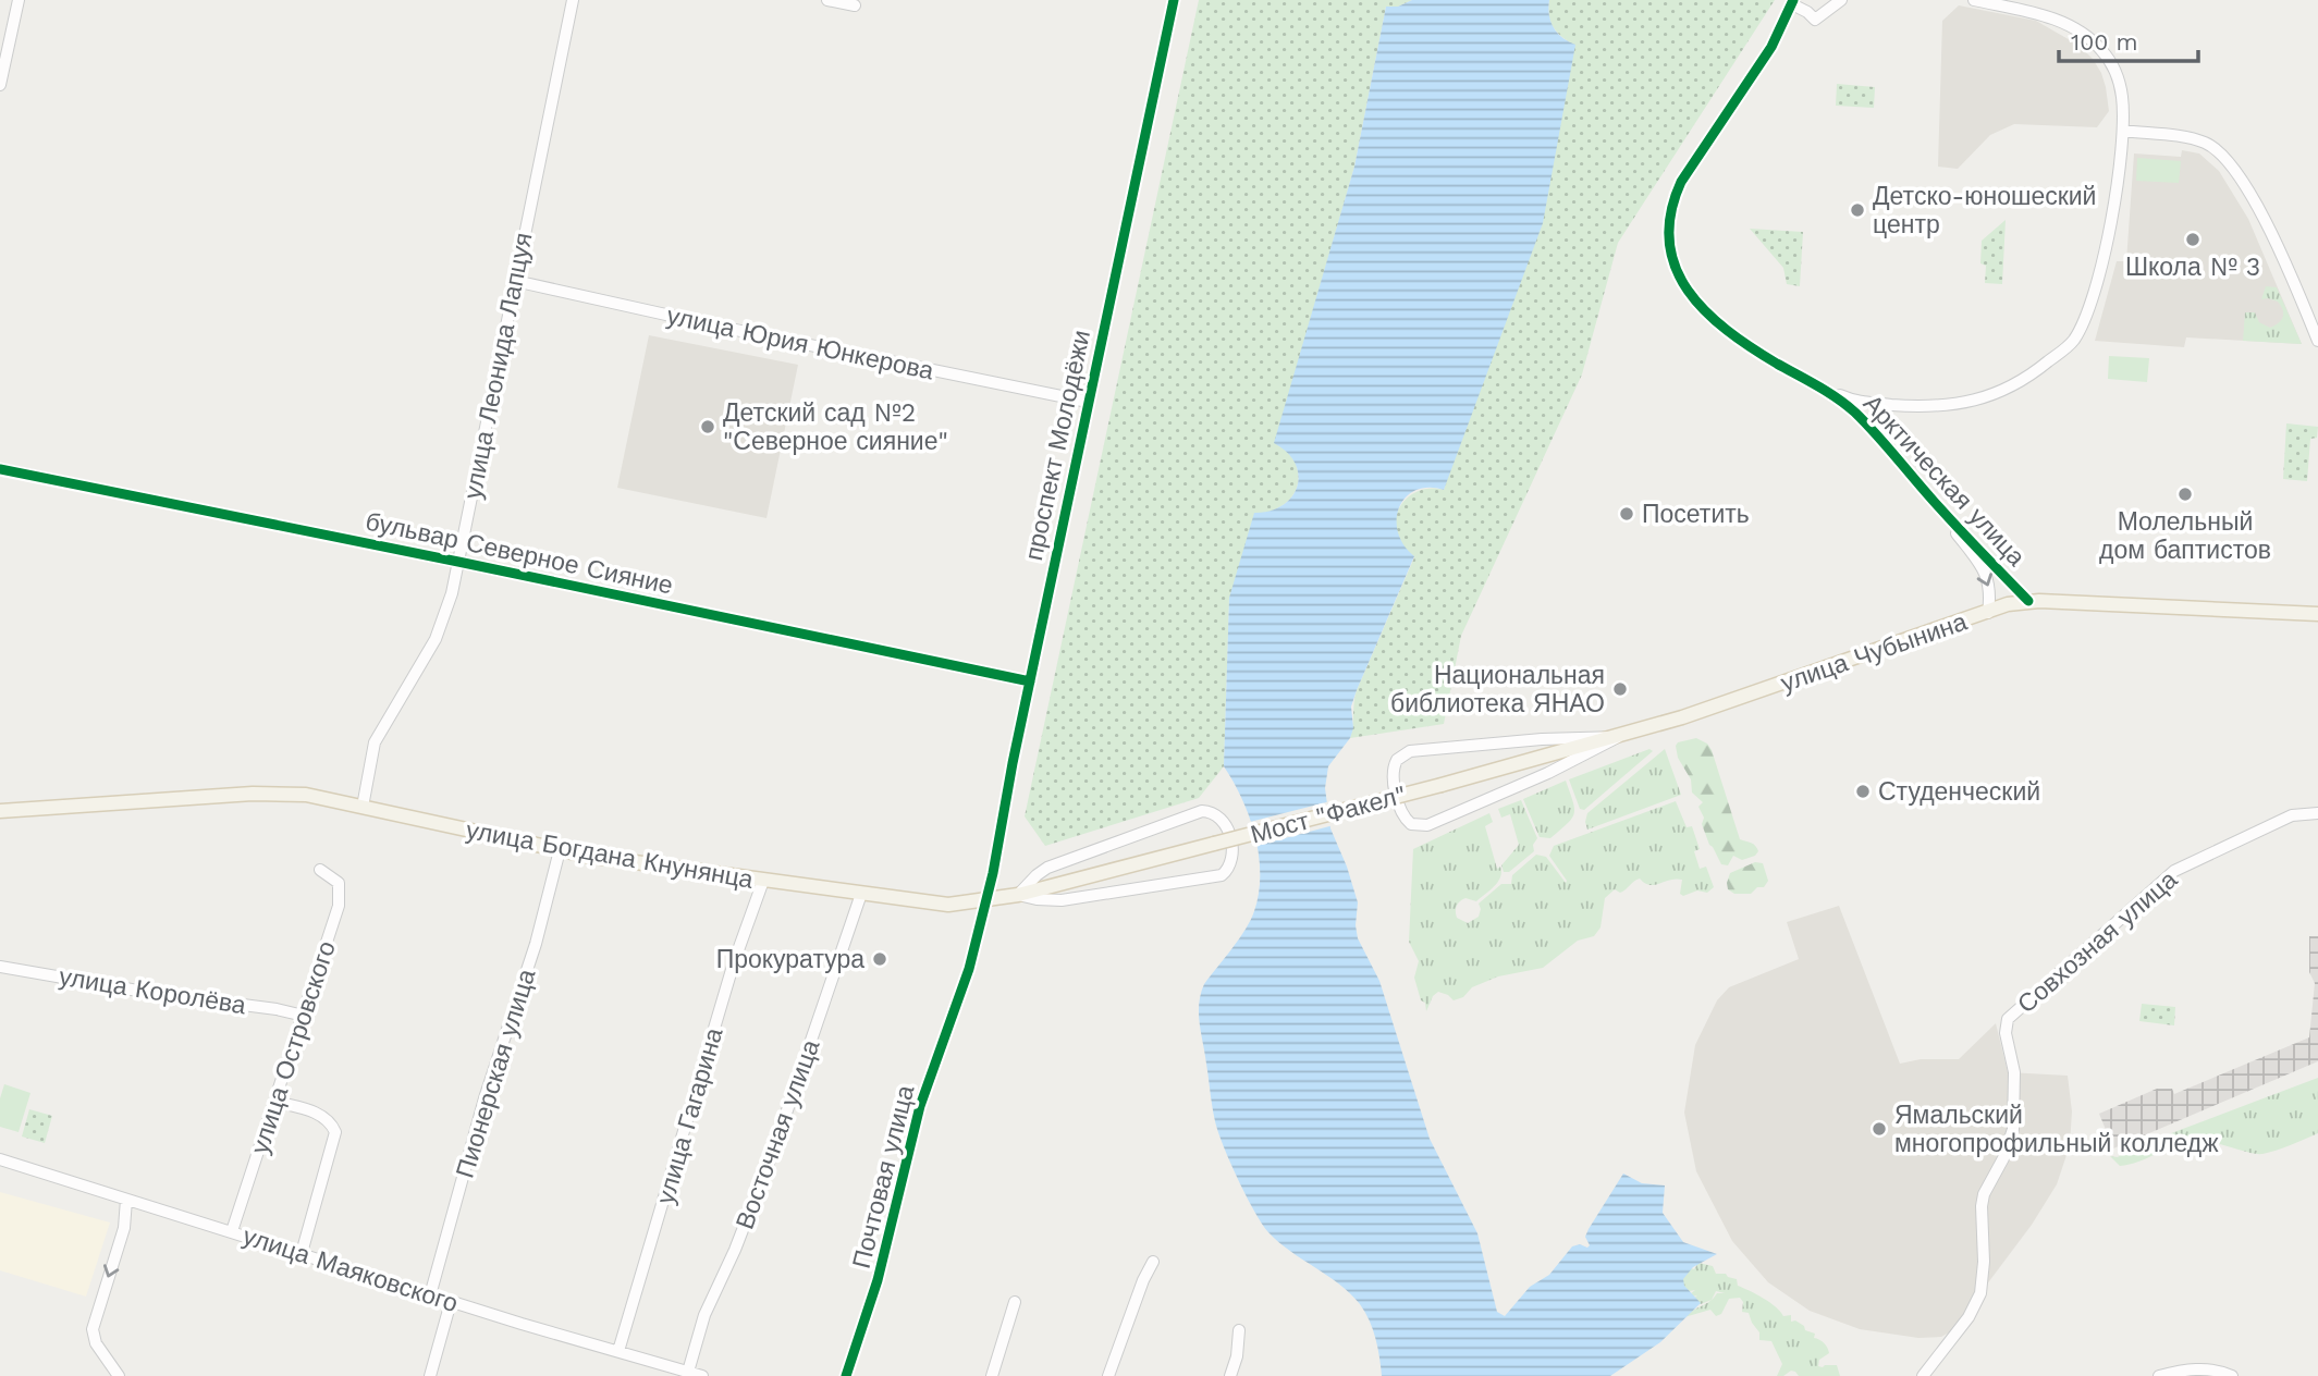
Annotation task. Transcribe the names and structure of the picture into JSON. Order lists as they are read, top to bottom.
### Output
{
  "streets": {
    "main road": ["улица Чубынина", "Мост \"Факел\"", "улица Богдана Кнунянца"],
    "street": [
      "улица Юрия Юнкерова",
      "улица Леонида Лапцуя",
      "проспект Молодёжи",
      "Арктическая улица",
      "бульвар Северное Сияние",
      "Совхозная улица",
      "улица Королёва",
      "улица Островского",
      "Пионерская улица",
      "улица Гагарина",
      "Восточная улица",
      "Почтовая улица",
      "улица Маяковского"
    ]
  },
  "crossings": [
    ["улица Юрия Юнкерова", "улица Леонида Лапцуя"],
    ["улица Юрия Юнкерова", "проспект Молодёжи"],
    ["улица Леонида Лапцуя", "бульвар Северное Сияние"],
    ["улица Леонида Лапцуя", "улица Богдана Кнунянца"],
    ["проспект Молодёжи", "бульвар Северное Сияние"],
    ["проспект Молодёжи", "улица Богдана Кнунянца"],
    ["проспект Молодёжи", "Почтовая улица"],
    ["Арктическая улица", "улица Чубынина"],
    ["улица Чубынина", "Мост \"Факел\""],
    ["Мост \"Факел\"", "улица Богдана Кнунянца"],
    ["улица Богдана Кнунянца", "Пионерская улица"],
    ["улица Богдана Кнунянца", "улица Гагарина"],
    ["улица Богдана Кнунянца", "Восточная улица"],
    ["улица Богдана Кнунянца", "Почтовая улица"],
    ["улица Королёва", "улица Островского"],
    ["улица Островского", "улица Маяковского"],
    ["Пионерская улица", "улица Маяковского"],
    ["улица Гагарина", "улица Маяковского"],
    ["Восточная улица", "улица Маяковского"]
  ],
  "places": [
    "Детско-юношеский центр",
    "Школа № 3",
    "Детский сад №2 \"Северное сияние\"",
    "Молельный дом баптистов",
    "Посетить",
    "Национальная библиотека ЯНАО",
    "Студенческий",
    "Прокуратура",
    "Ямальский многопрофильный колледж"
  ],
  "scale_bar": "100 m"
}
